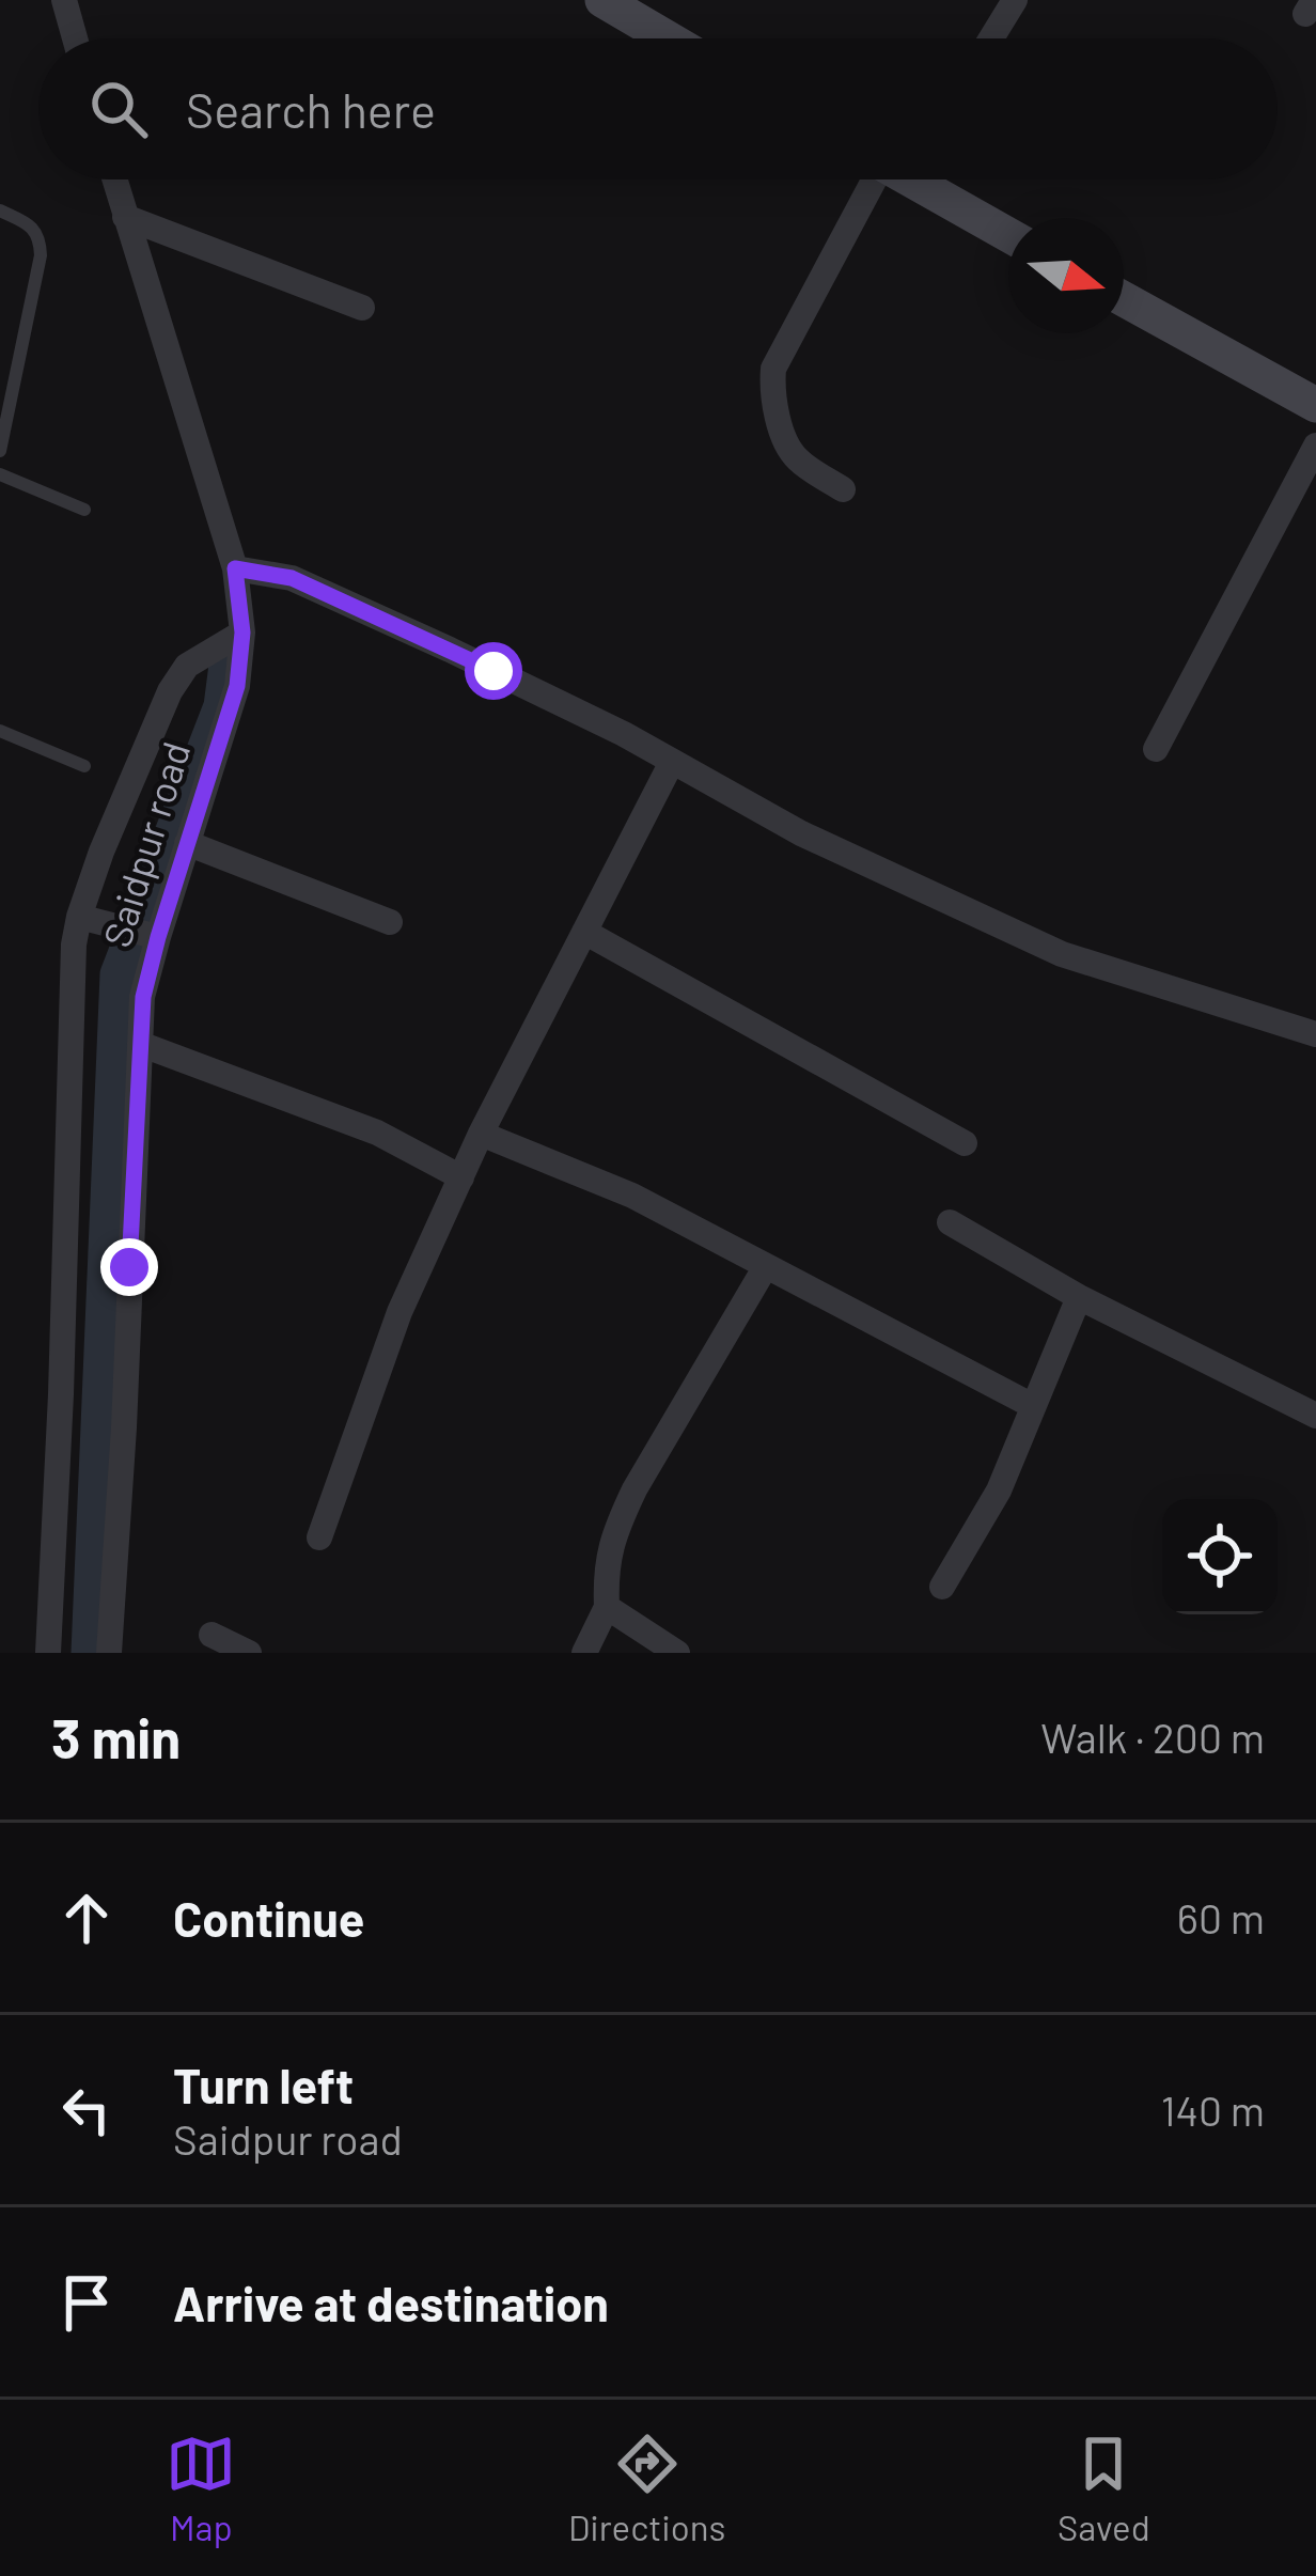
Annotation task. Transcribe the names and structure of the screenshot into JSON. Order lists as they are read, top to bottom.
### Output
{
  "streets": {
    "street": ["Saidpur road"]
  },
  "north": "right",
  "page": {
    "search": "Search here",
    "heading": ["3 min", "Walk · 200 m"],
    "list": [
      ["Continue", "60 m"],
      ["Turn left", "Saidpur road", "140 m"],
      "Arrive at destination"
    ],
    "nav": ["Map", "Directions", "Saved"]
  }
}
